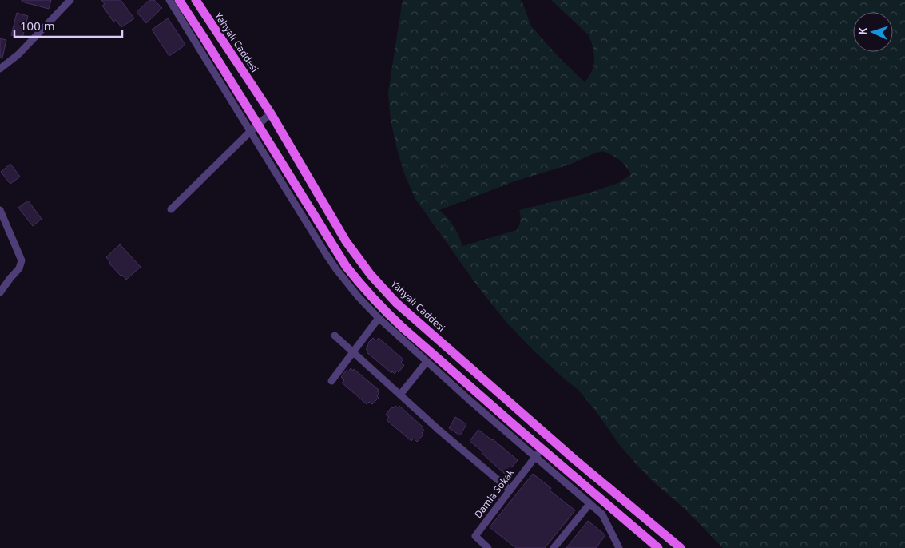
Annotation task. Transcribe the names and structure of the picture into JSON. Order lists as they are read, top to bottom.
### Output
{
  "streets": {
    "main road": ["Yahyalı Caddesi"],
    "street": ["Damla Sokak"]
  },
  "scale_bar": "100 m",
  "north": "left"
}
